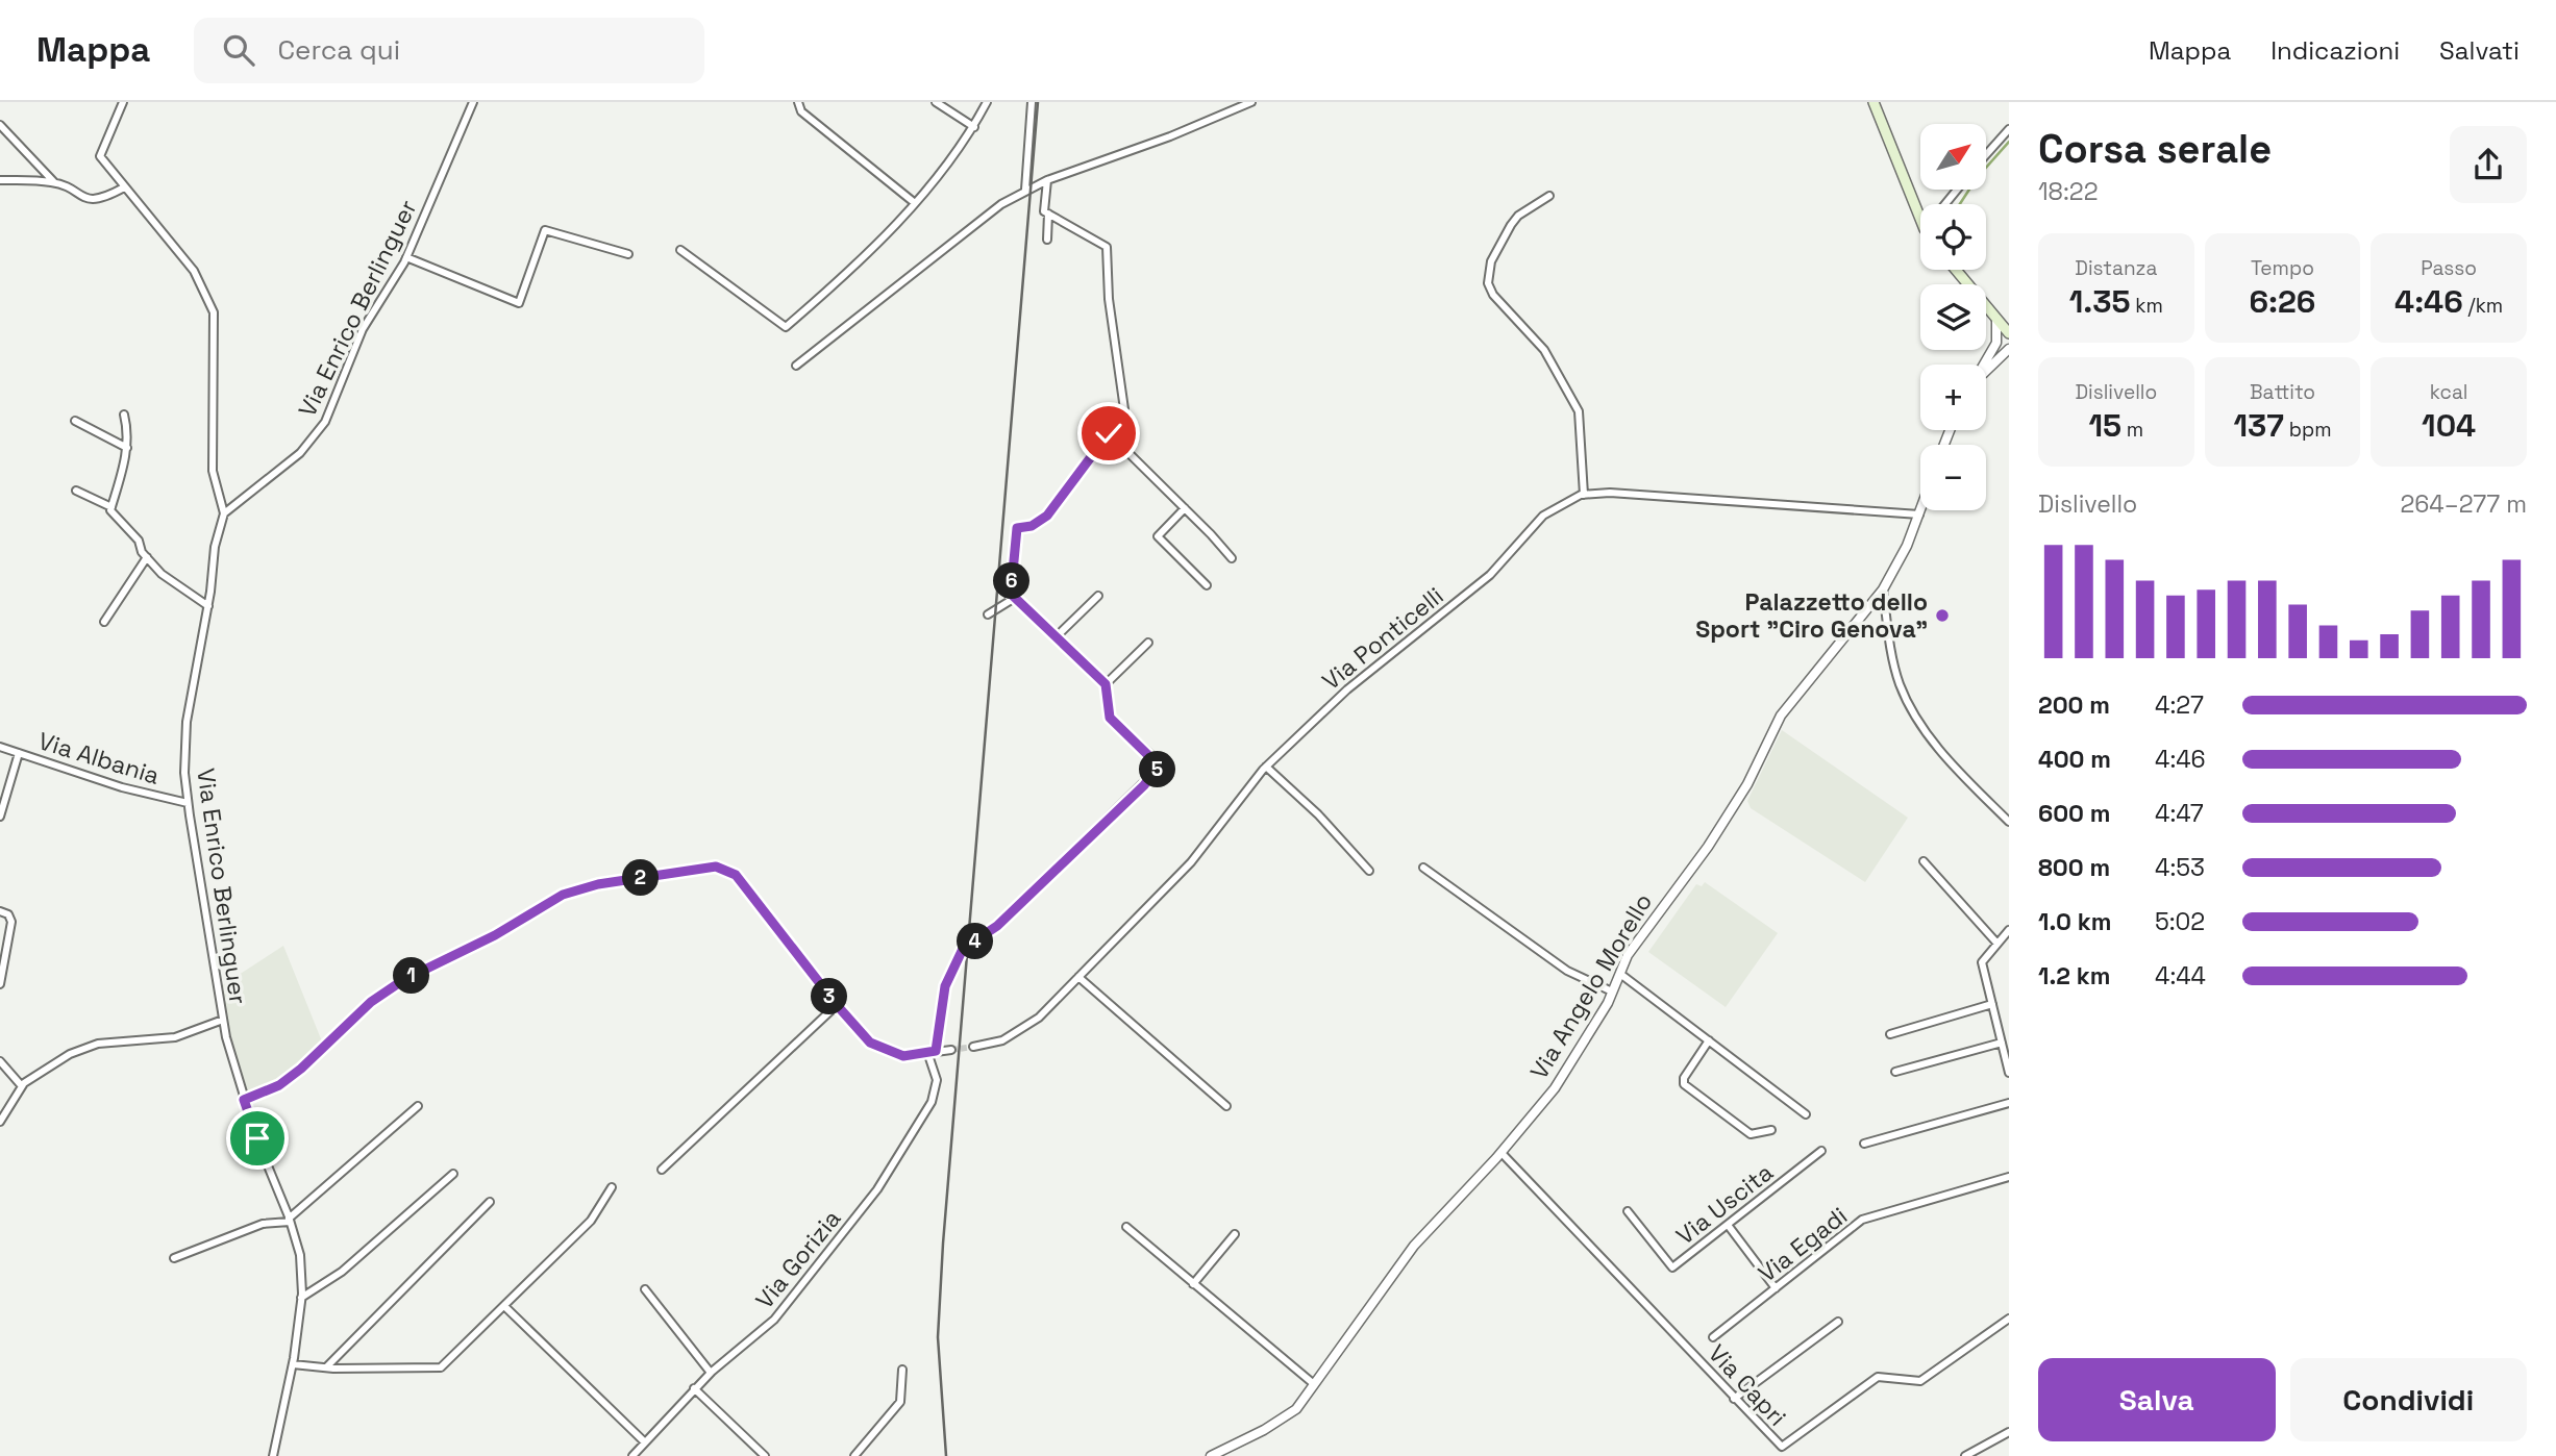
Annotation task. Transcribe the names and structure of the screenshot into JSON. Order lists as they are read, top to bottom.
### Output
{
  "streets": {
    "street": [
      "Via Enrico Berlinguer",
      "Via Ponticelli",
      "Via Albania",
      "Via Angelo Morello",
      "Via Uscita",
      "Via Egadi",
      "Via Gorizia",
      "Via Capri"
    ]
  },
  "crossings": [
    ["Via Enrico Berlinguer", "Via Albania"],
    ["Via Ponticelli", "Via Angelo Morello"],
    ["Via Angelo Morello", "Via Capri"]
  ],
  "places": ["Palazzetto dello Sport \"Ciro Genova\""],
  "north": "top right",
  "page": {
    "header": "Mappa",
    "search": "Cerca qui",
    "nav": ["Mappa", "Indicazioni", "Salvati"],
    "heading": ["Corsa serale", "18:22"],
    "map_buttons": ["+", "−"],
    "stats": [
      ["Distanza", "1.35 km"],
      ["Tempo", "6:26"],
      ["Passo", "4:46 /km"],
      ["Dislivello", "15 m"],
      ["Battito", "137 bpm"],
      ["kcal", "104"]
    ],
    "chart": ["Dislivello", "264–277 m"],
    "pins": [
      "6",
      "5",
      "2",
      "4",
      "1",
      "3"
    ],
    "list": [
      {
        "name": "200 m",
        "note": "4:27"
      },
      {
        "name": "400 m",
        "note": "4:46"
      },
      {
        "name": "600 m",
        "note": "4:47"
      },
      {
        "name": "800 m",
        "note": "4:53"
      },
      {
        "name": "1.0 km",
        "note": "5:02"
      },
      {
        "name": "1.2 km",
        "note": "4:44"
      }
    ],
    "buttons": ["Salva", "Condividi"]
  }
}
